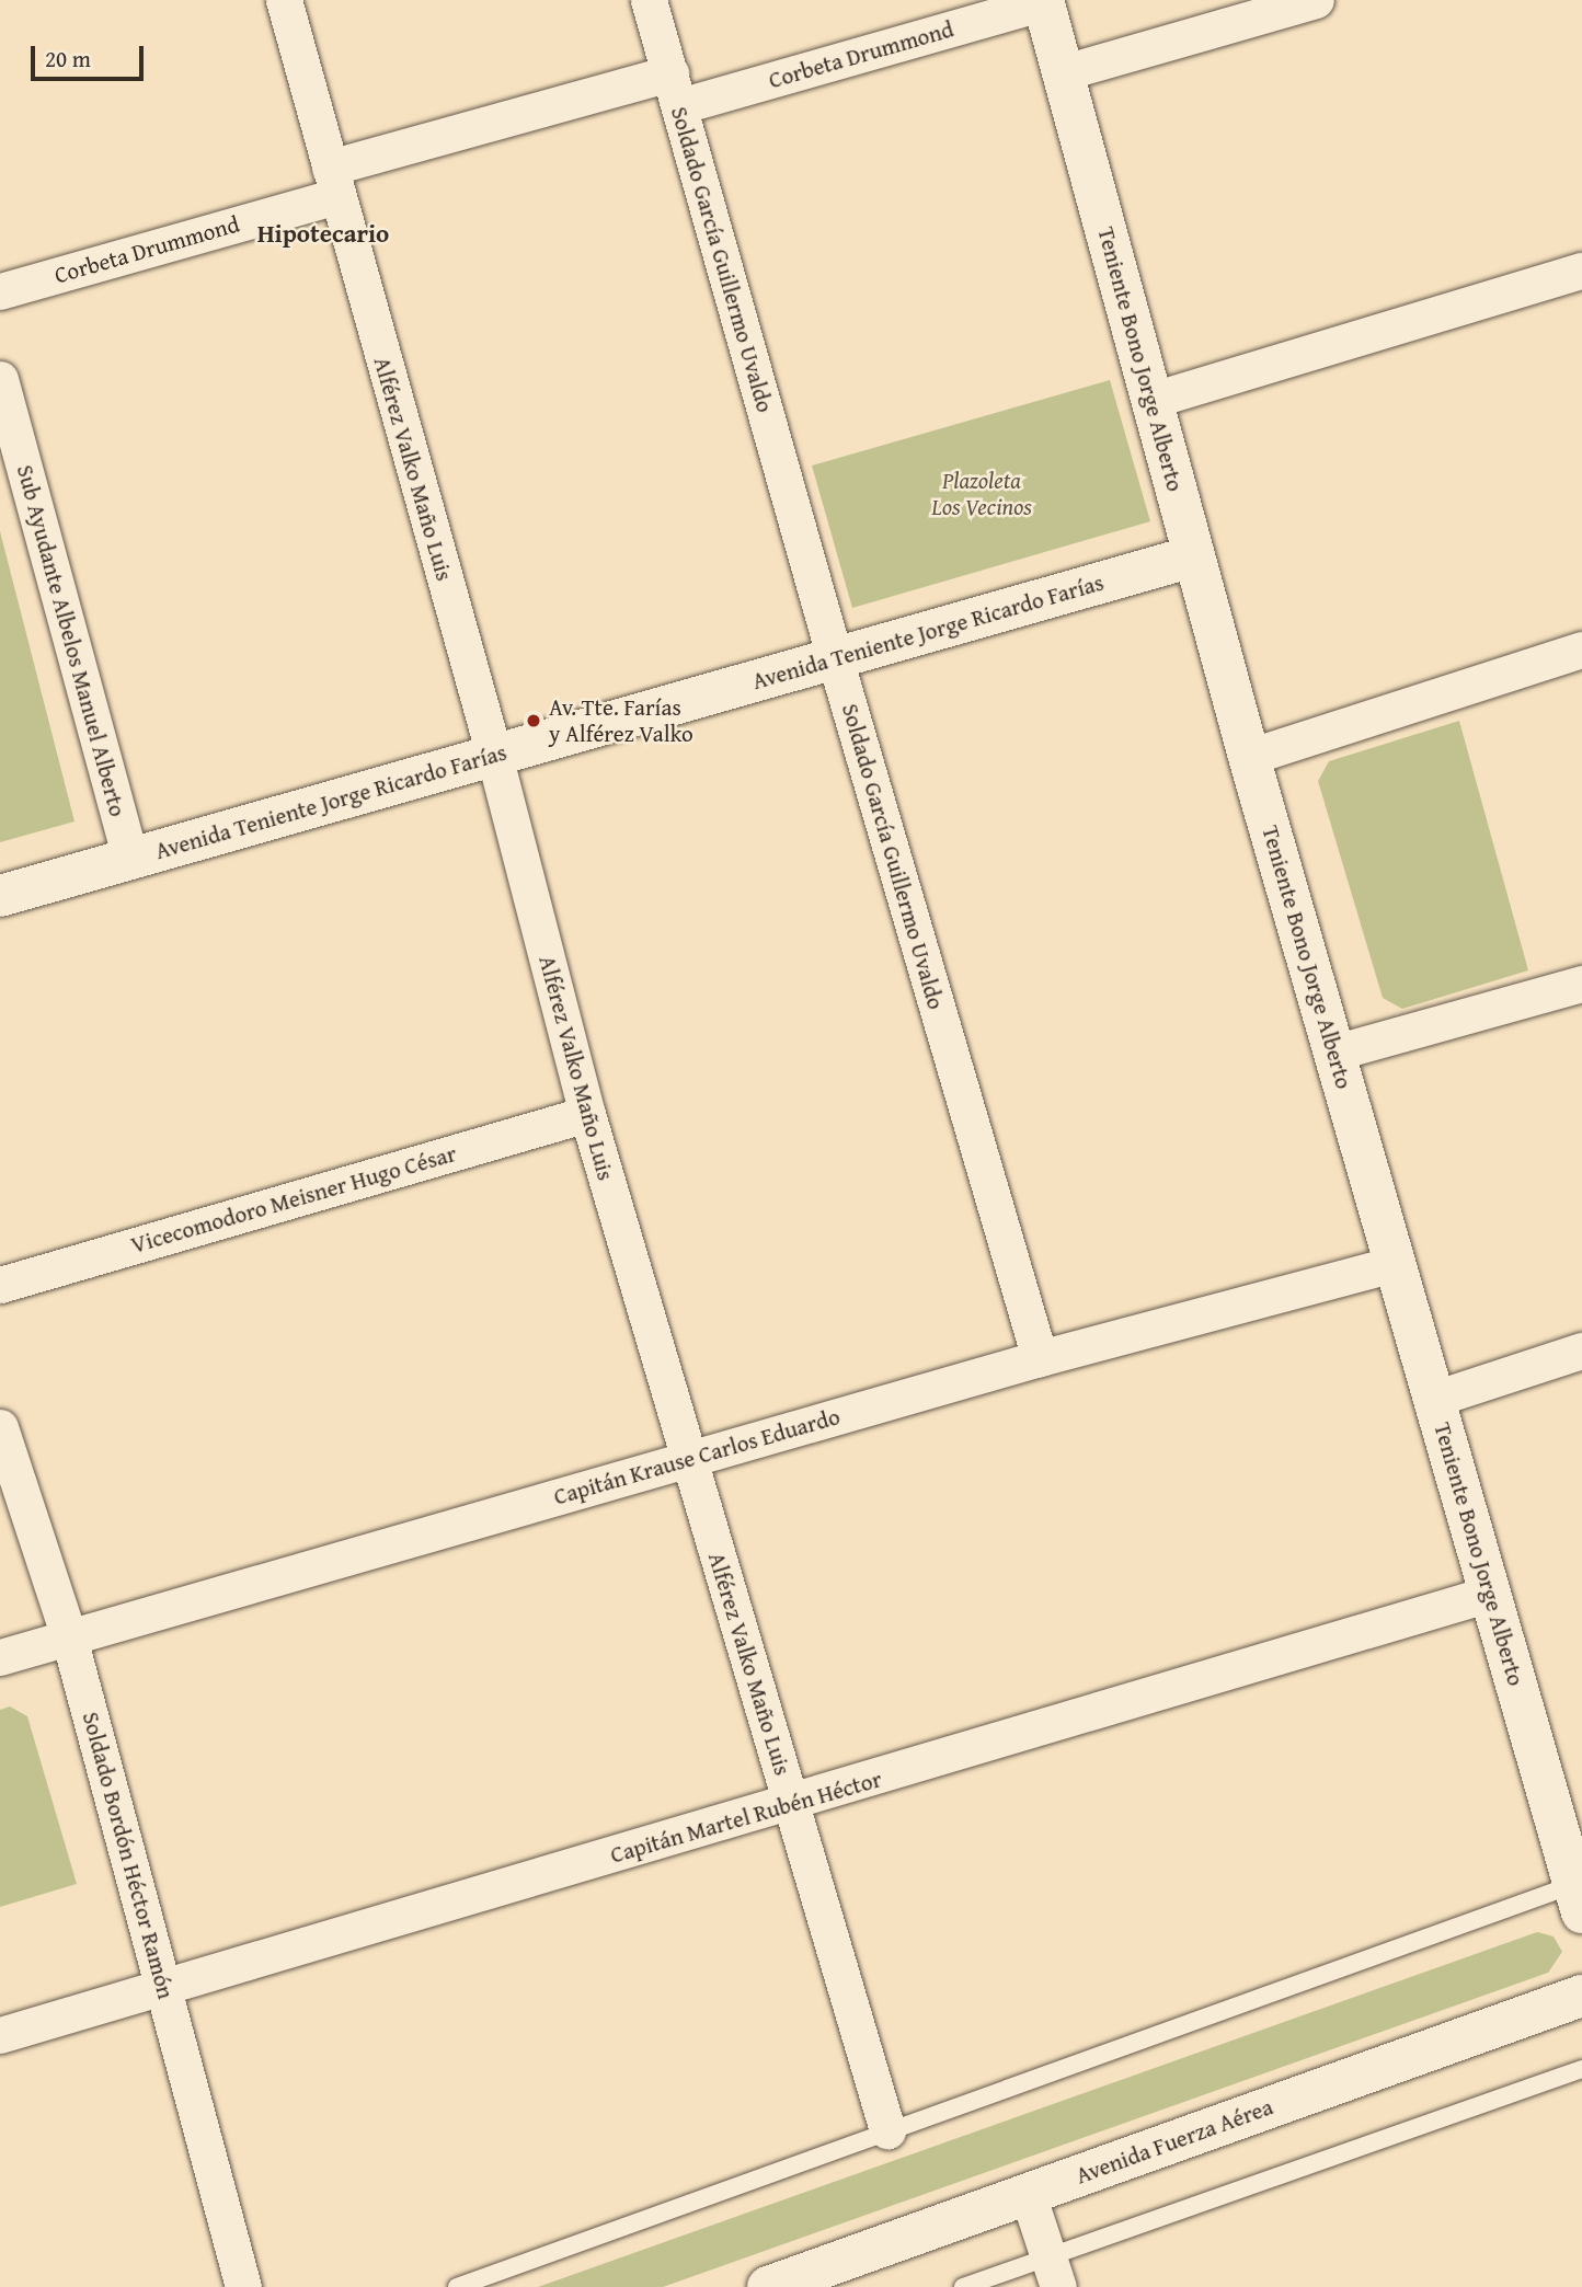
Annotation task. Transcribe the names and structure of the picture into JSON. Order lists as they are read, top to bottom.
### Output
{
  "streets": {
    "street": [
      "Corbeta Drummond",
      "Soldado García Guillermo Uvaldo",
      "Teniente Bono Jorge Alberto",
      "Alférez Valko Maño Luis",
      "Avenida Teniente Jorge Ricardo Farías",
      "Sub Ayudante Albelos Manuel Alberto",
      "Vicecomodoro Meisner Hugo César",
      "Capitán Krause Carlos Eduardo",
      "Capitán Martel Rubén Héctor",
      "Soldado Bordón Héctor Ramón",
      "Avenida Fuerza Aérea"
    ]
  },
  "crossings": [
    ["Corbeta Drummond", "Soldado García Guillermo Uvaldo"],
    ["Corbeta Drummond", "Teniente Bono Jorge Alberto"],
    ["Corbeta Drummond", "Alférez Valko Maño Luis"],
    ["Soldado García Guillermo Uvaldo", "Avenida Teniente Jorge Ricardo Farías"],
    ["Soldado García Guillermo Uvaldo", "Capitán Krause Carlos Eduardo"],
    ["Teniente Bono Jorge Alberto", "Avenida Teniente Jorge Ricardo Farías"],
    ["Teniente Bono Jorge Alberto", "Capitán Krause Carlos Eduardo"],
    ["Teniente Bono Jorge Alberto", "Capitán Martel Rubén Héctor"],
    ["Alférez Valko Maño Luis", "Avenida Teniente Jorge Ricardo Farías"],
    ["Alférez Valko Maño Luis", "Vicecomodoro Meisner Hugo César"],
    ["Alférez Valko Maño Luis", "Capitán Krause Carlos Eduardo"],
    ["Alférez Valko Maño Luis", "Capitán Martel Rubén Héctor"],
    ["Avenida Teniente Jorge Ricardo Farías", "Sub Ayudante Albelos Manuel Alberto"],
    ["Capitán Krause Carlos Eduardo", "Soldado Bordón Héctor Ramón"],
    ["Capitán Martel Rubén Héctor", "Soldado Bordón Héctor Ramón"]
  ],
  "districts": ["Hipotecario"],
  "parks": ["Plazoleta Los Vecinos"],
  "places": ["Av. Tte. Farías y Alférez Valko"],
  "scale_bar": "20 m"
}
